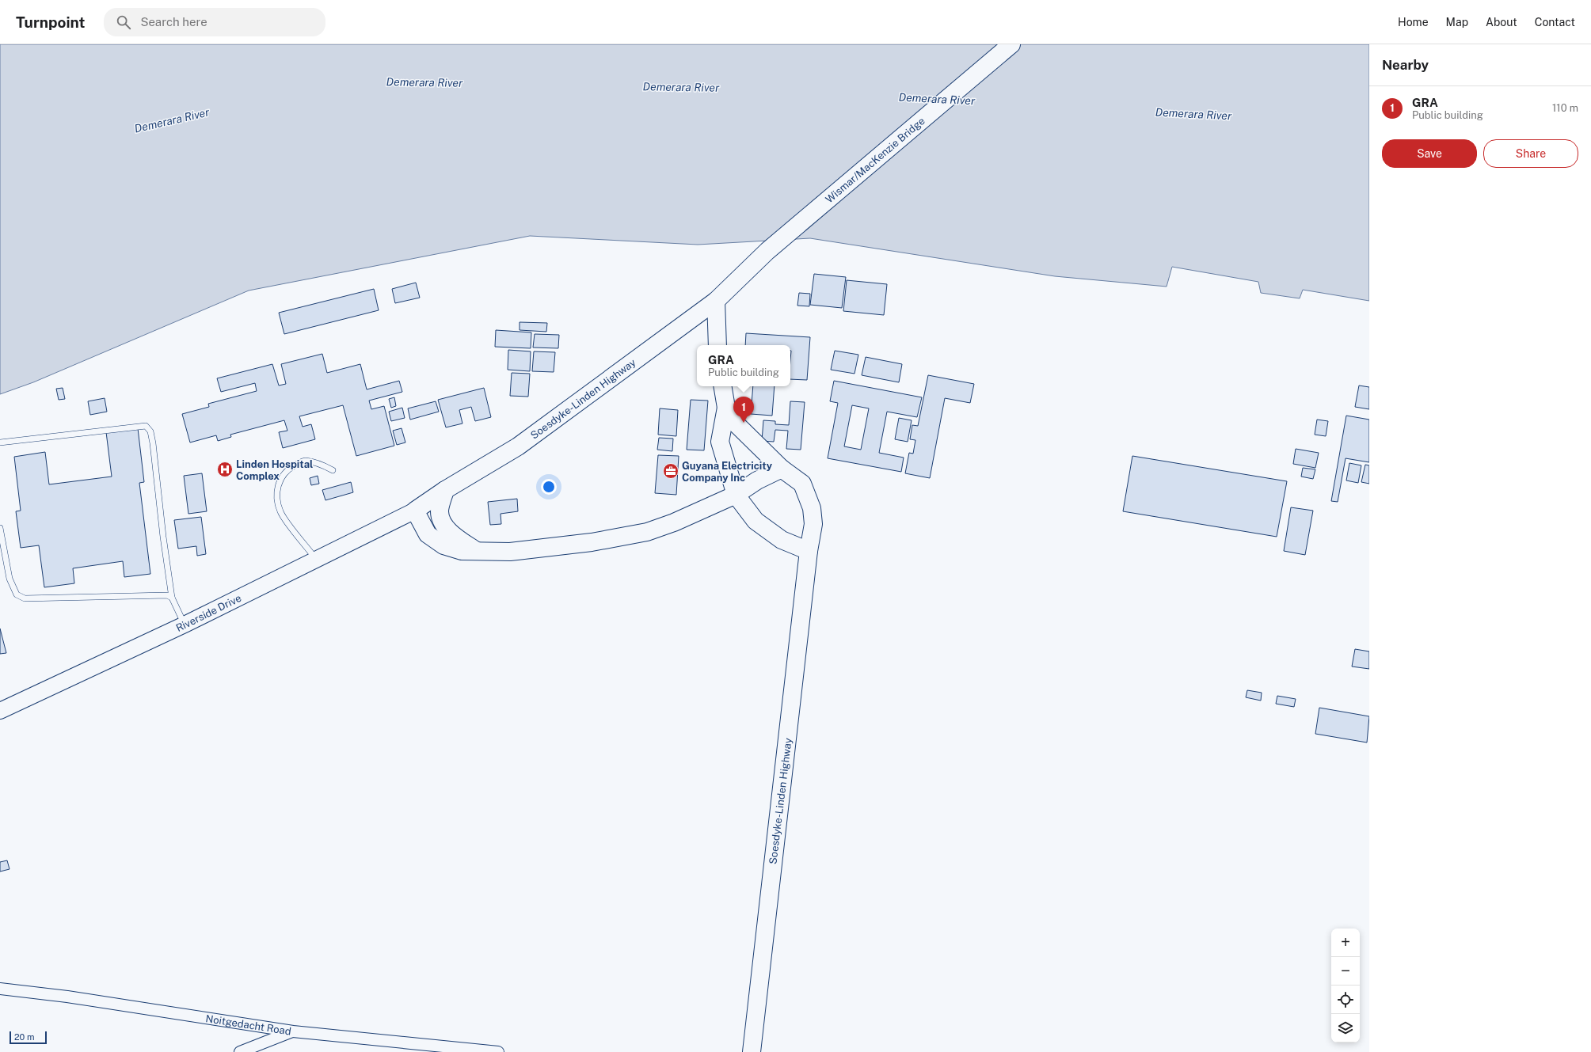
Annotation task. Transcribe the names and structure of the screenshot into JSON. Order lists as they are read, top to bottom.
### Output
{
  "streets": {
    "main road": ["Wismar/MacKenzie Bridge", "Soesdyke-Linden Highway"],
    "street": ["Riverside Drive", "Noitgedacht Road"]
  },
  "crossings": [
    ["Wismar/MacKenzie Bridge", "Soesdyke-Linden Highway"],
    ["Soesdyke-Linden Highway", "Riverside Drive"]
  ],
  "water": ["Demerara River"],
  "places": {
    "hospital": ["Linden Hospital Complex"],
    "office": ["Guyana Electricity Company Inc"]
  },
  "scale_bar": "20 m",
  "page": {
    "header": "Turnpoint",
    "search": "Search here",
    "nav": [
      "Home",
      "Map",
      "About",
      "Contact"
    ],
    "heading": "Nearby",
    "list": [
      {
        "mark": "1",
        "name": "GRA",
        "note": "Public building",
        "value": "110 m"
      }
    ],
    "buttons": ["Save", "Share"],
    "popup": ["GRA", "Public building"],
    "pins": "1",
    "map_buttons": ["+", "−"],
    "scale": "20 m"
  }
}
